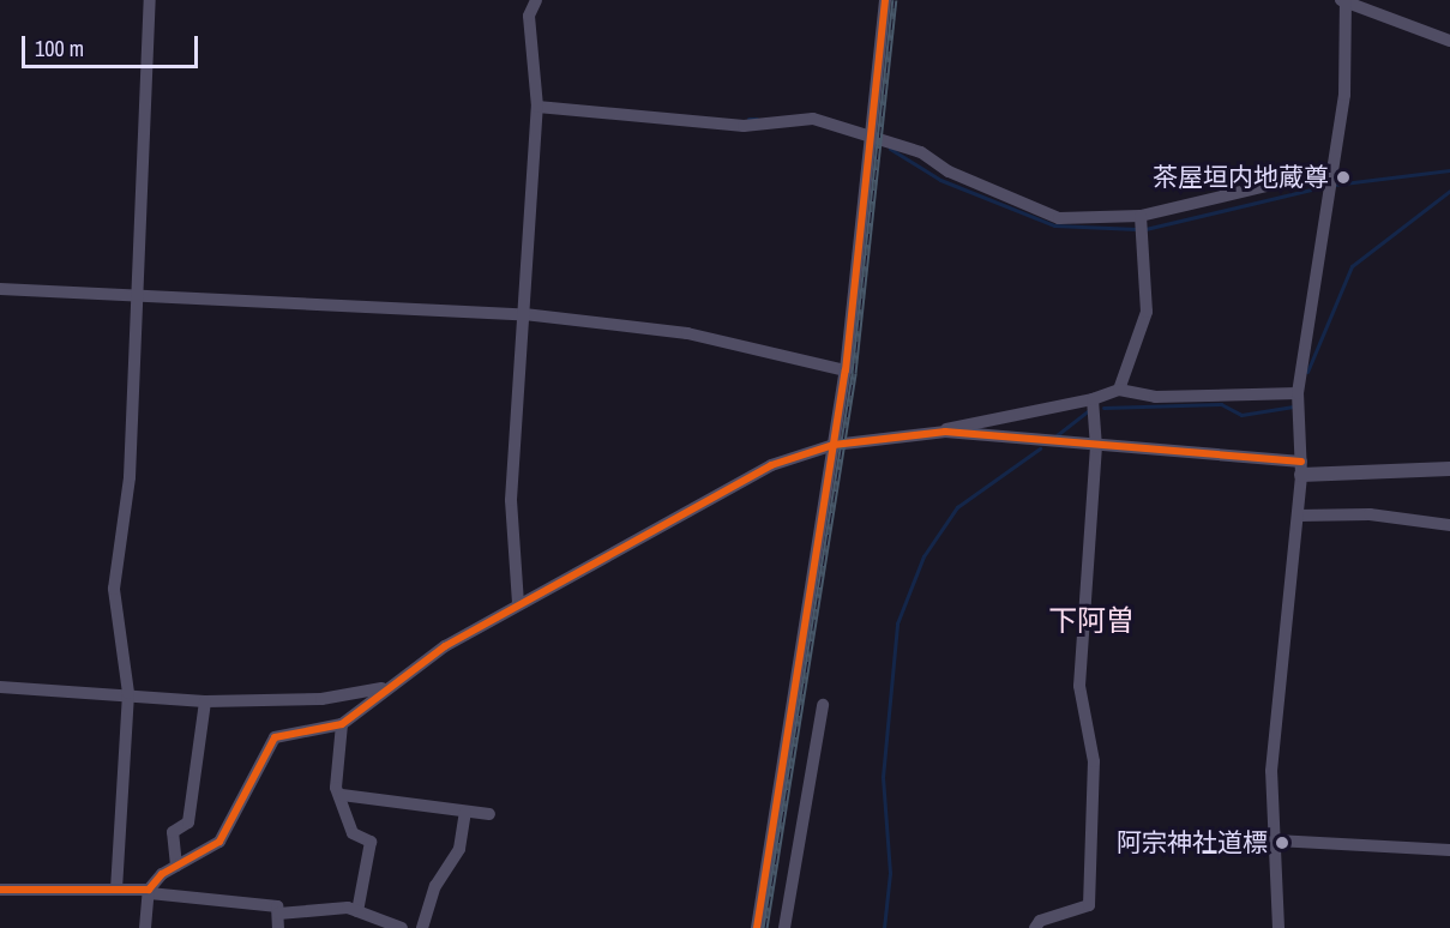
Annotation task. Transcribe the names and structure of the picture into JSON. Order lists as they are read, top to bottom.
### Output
{
  "districts": ["下阿曽"],
  "places": ["茶屋垣内地蔵尊", "阿宗神社道標"],
  "scale_bar": "100 m"
}
